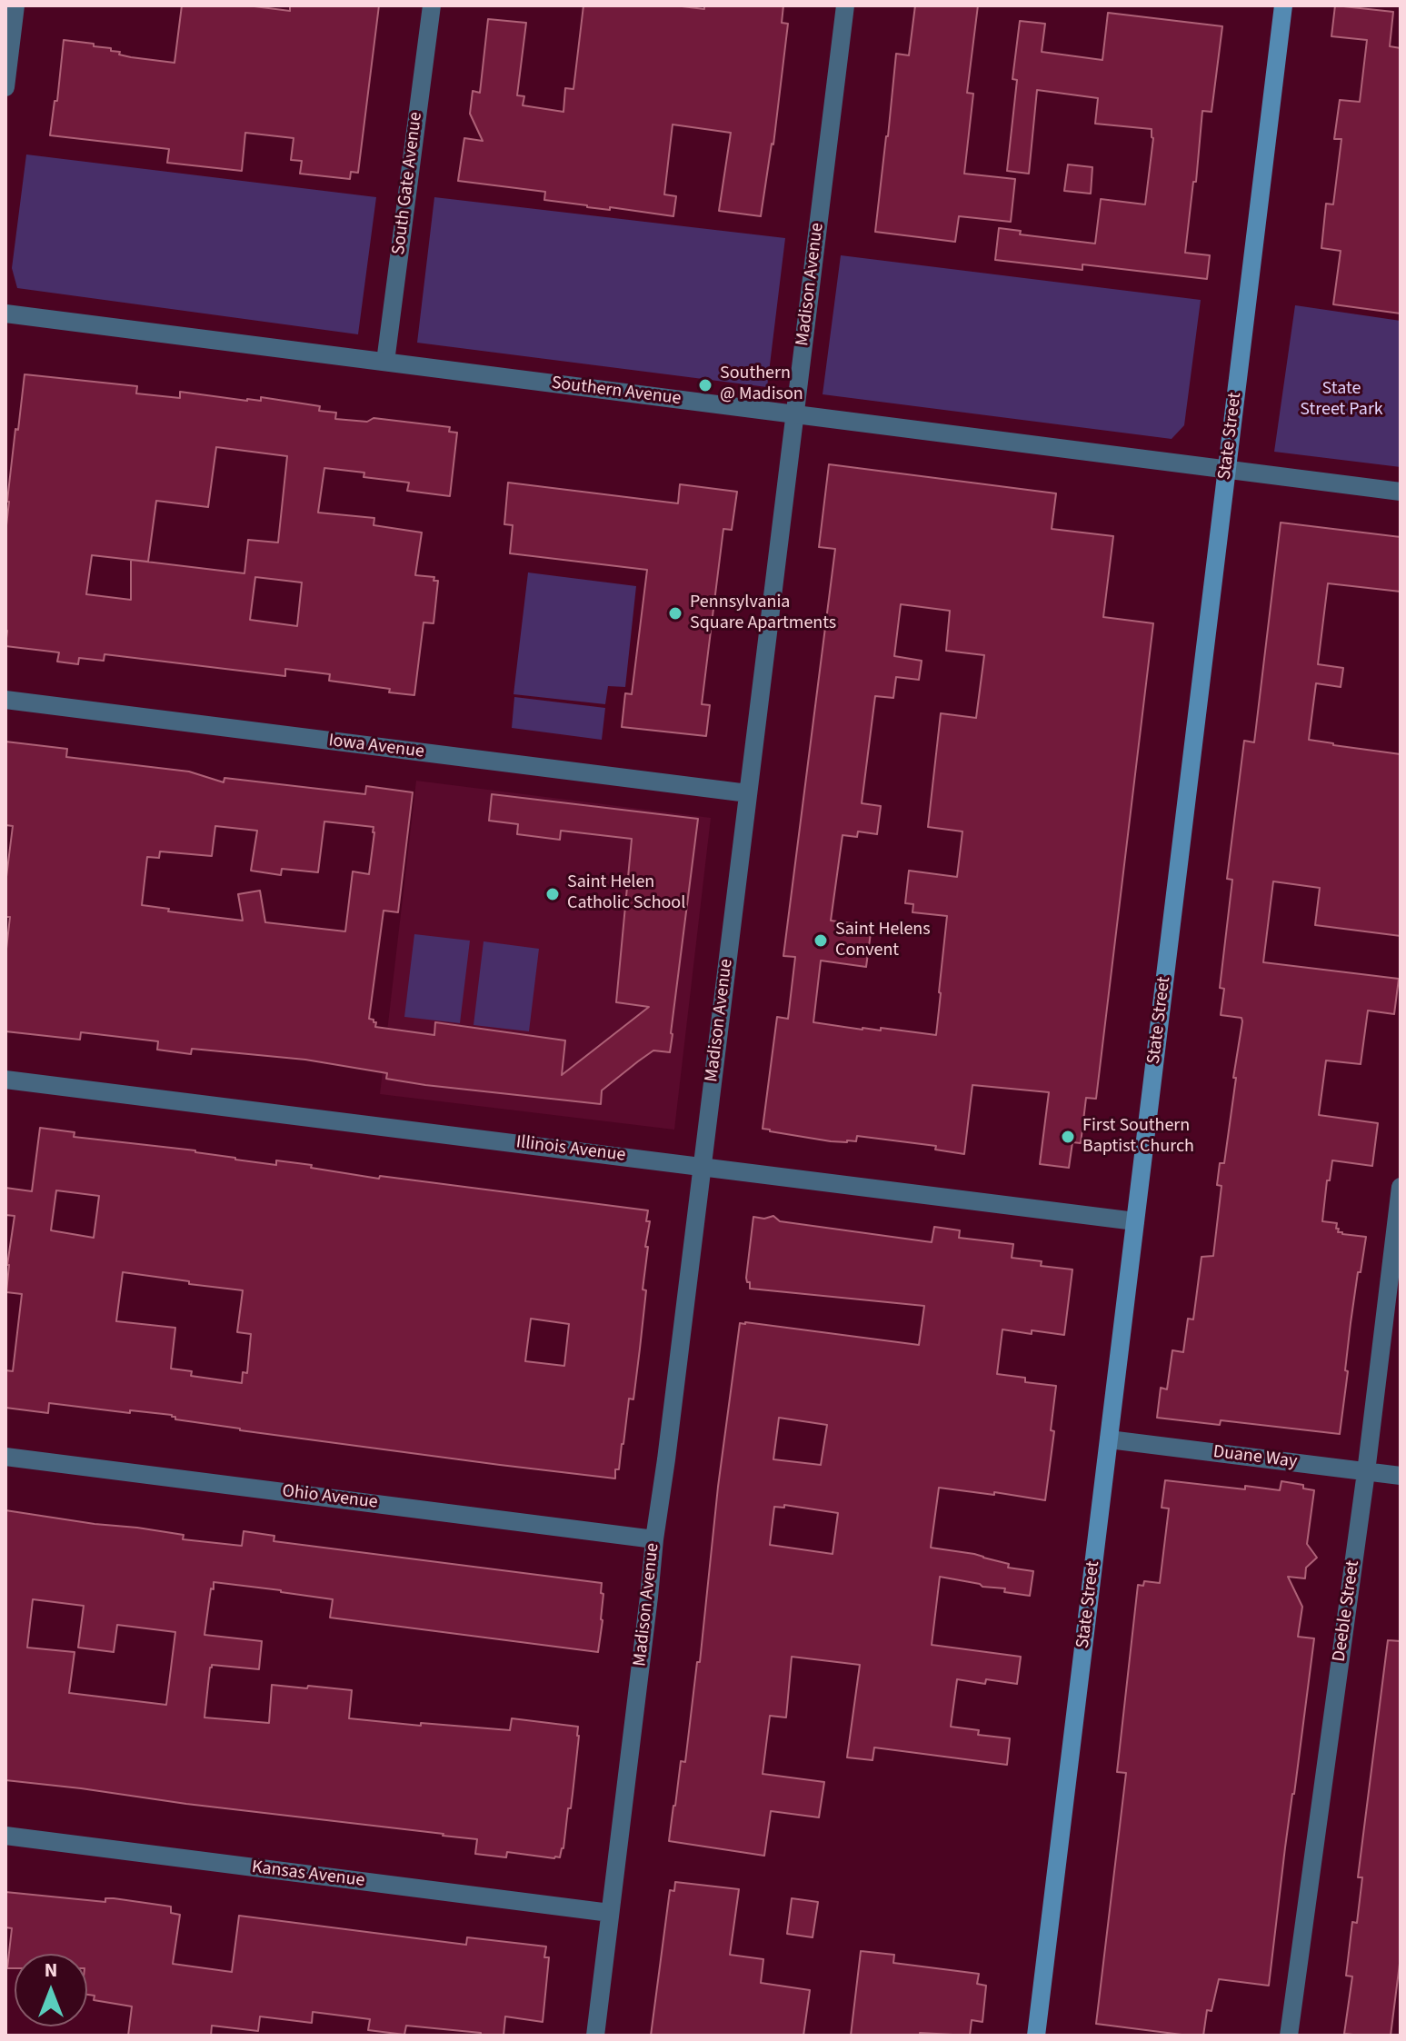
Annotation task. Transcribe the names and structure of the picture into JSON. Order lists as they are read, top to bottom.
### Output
{
  "streets": {
    "main road": ["State Street"],
    "street": [
      "South Gate Avenue",
      "Madison Avenue",
      "Southern Avenue",
      "Iowa Avenue",
      "Illinois Avenue",
      "Duane Way",
      "Ohio Avenue",
      "Deeble Street",
      "Kansas Avenue"
    ]
  },
  "crossings": [
    ["South Gate Avenue", "Southern Avenue"],
    ["Madison Avenue", "Southern Avenue"],
    ["Madison Avenue", "Iowa Avenue"],
    ["Madison Avenue", "Illinois Avenue"],
    ["Madison Avenue", "Ohio Avenue"],
    ["Madison Avenue", "Kansas Avenue"],
    ["Southern Avenue", "State Street"],
    ["State Street", "Illinois Avenue"],
    ["State Street", "Duane Way"],
    ["Duane Way", "Deeble Street"]
  ],
  "parks": ["State Street Park"],
  "places": [
    "Southern @ Madison",
    "Pennsylvania Square Apartments",
    "Saint Helen Catholic School",
    "Saint Helens Convent",
    "First Southern Baptist Church"
  ],
  "north": "top"
}
